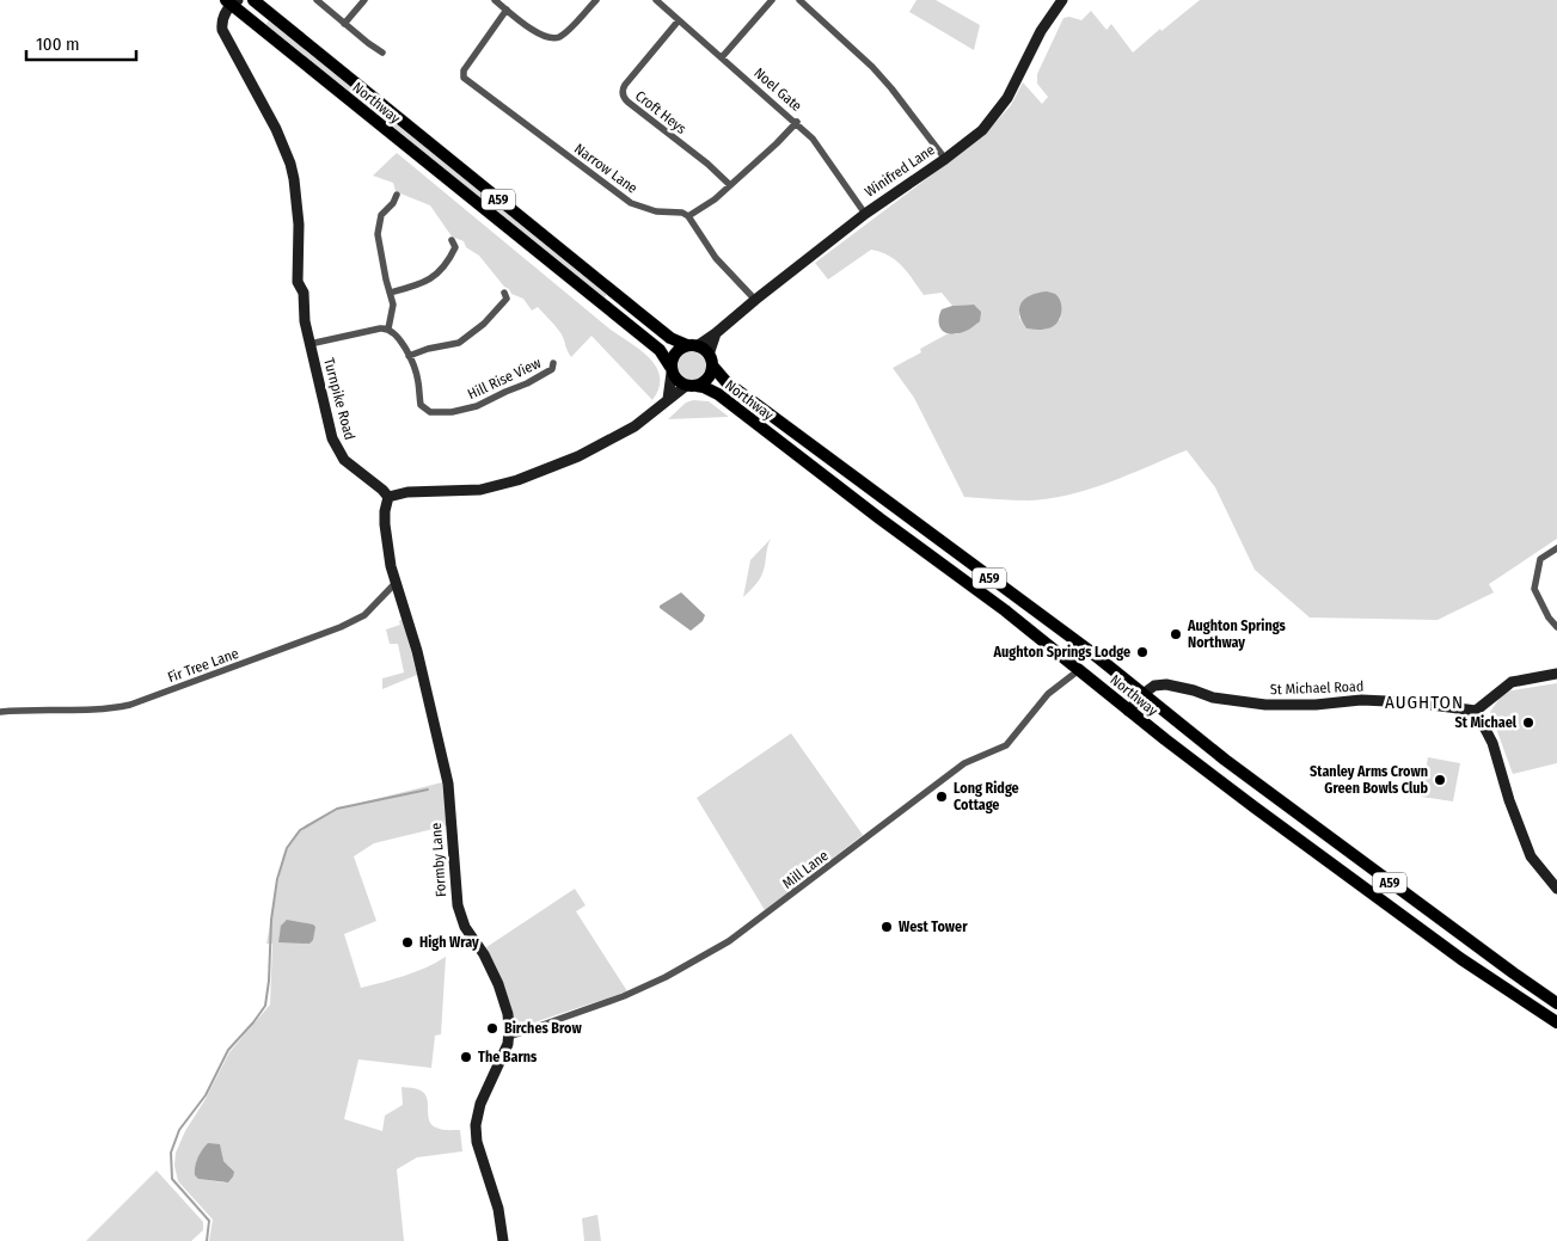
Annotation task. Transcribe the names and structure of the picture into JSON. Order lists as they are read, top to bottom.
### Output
{
  "streets": {
    "highway": ["Northway", "A59"],
    "street": [
      "Noel Gate",
      "Croft Heys",
      "Narrow Lane",
      "Winifred Lane",
      "Hill Rise View",
      "Turnpike Road",
      "Fir Tree Lane",
      "St Michael Road",
      "Formby Lane",
      "Mill Lane"
    ]
  },
  "crossings": [
    ["Noel Gate", "Croft Heys"],
    ["Noel Gate", "Winifred Lane"],
    ["Northway", "Winifred Lane"],
    ["Northway", "A59"],
    ["Northway", "Turnpike Road"],
    ["Northway", "St Michael Road"],
    ["Northway", "Mill Lane"],
    ["Winifred Lane", "A59"],
    ["Turnpike Road", "Formby Lane"],
    ["Fir Tree Lane", "Formby Lane"],
    ["Formby Lane", "Mill Lane"]
  ],
  "districts": ["AUGHTON"],
  "places": [
    "Aughton Springs Northway",
    "Aughton Springs Lodge",
    "St Michael",
    "Stanley Arms Crown Green Bowls Club",
    "Long Ridge Cottage",
    "West Tower",
    "High Wray",
    "Birches Brow",
    "The Barns"
  ],
  "scale_bar": "100 m"
}
